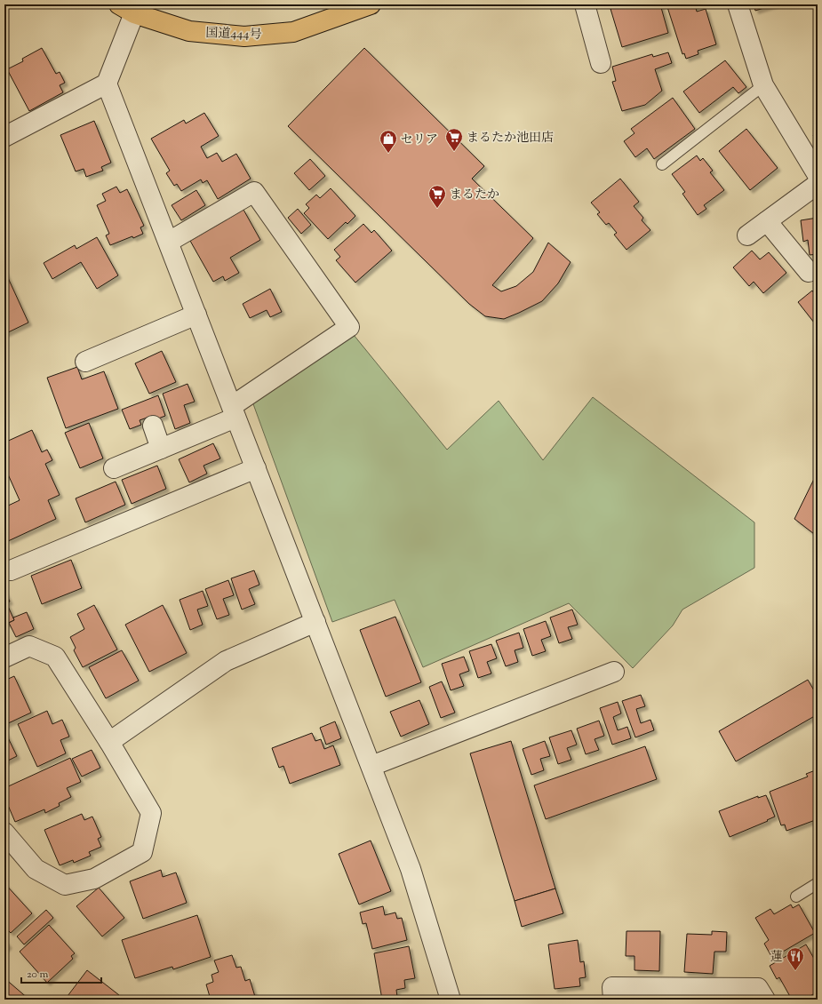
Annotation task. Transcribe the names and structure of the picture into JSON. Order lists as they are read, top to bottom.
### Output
{
  "streets": {
    "highway": ["国道444号"]
  },
  "places": {
    "supermarket": ["まるたか池田店", "まるたか"],
    "shop": ["セリア"],
    "restaurant": ["蓮"]
  },
  "scale_bar": "20 m"
}
